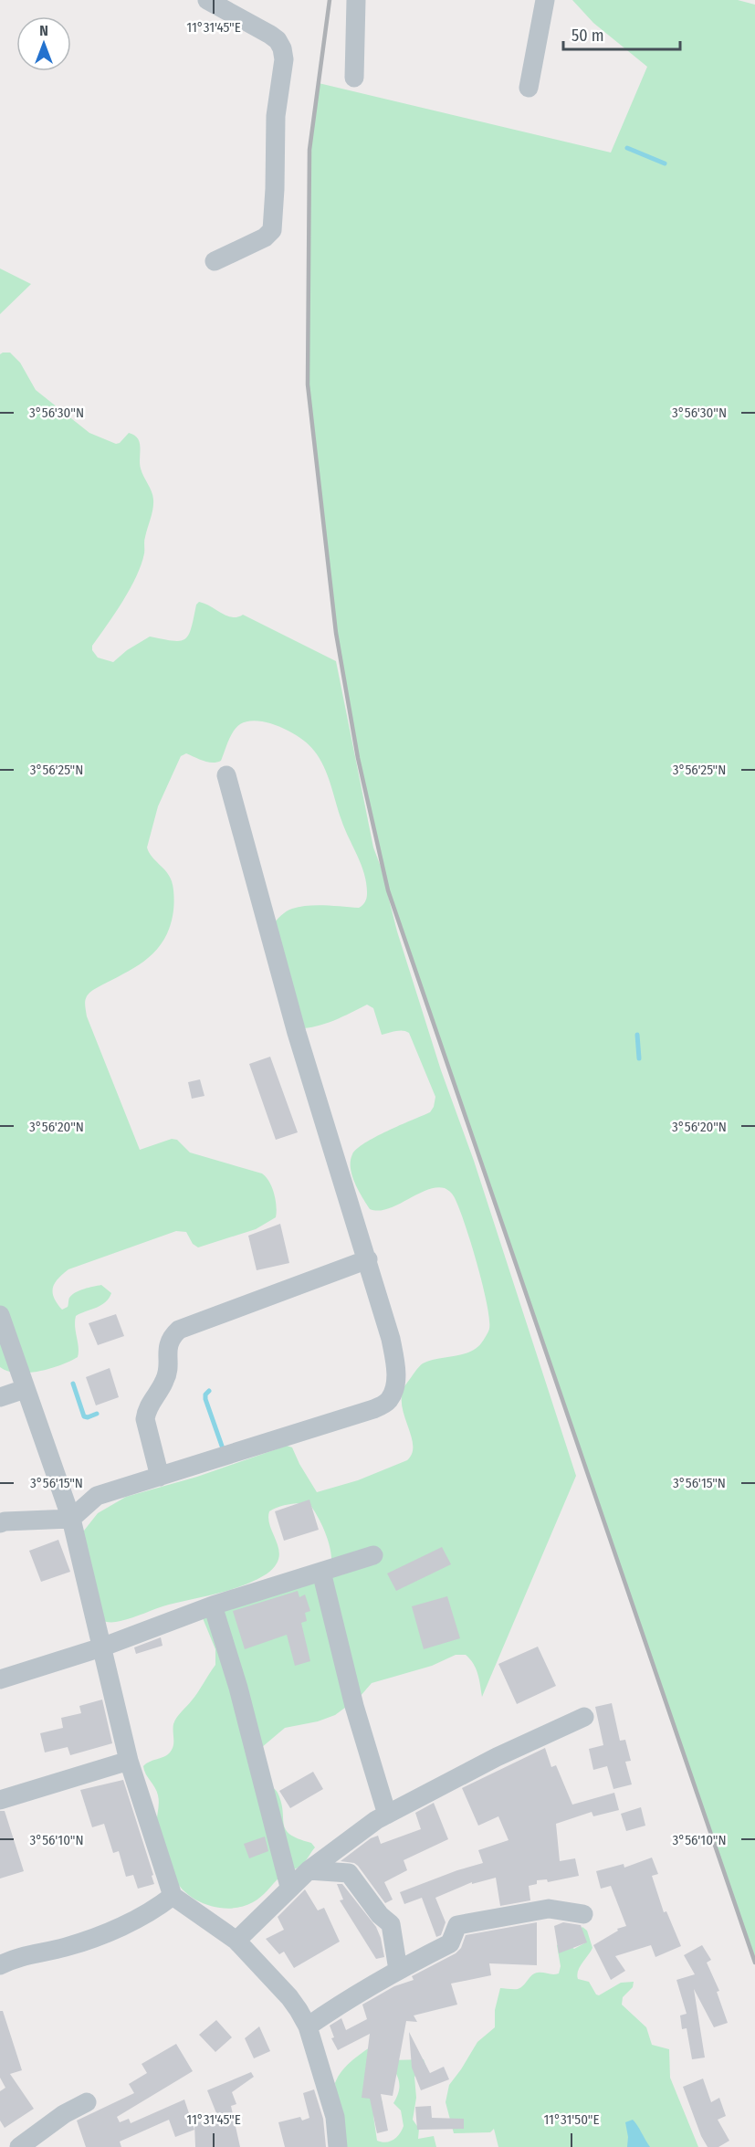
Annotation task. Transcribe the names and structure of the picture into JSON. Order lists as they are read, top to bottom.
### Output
{
  "scale_bar": "50 m",
  "north": "top",
  "coordinates": [
    "11°31'45\"E",
    "3°56'30\"N",
    "3°56'25\"N",
    "3°56'20\"N",
    "3°56'15\"N",
    "3°56'10\"N",
    "11°31'50\"E"
  ]
}
